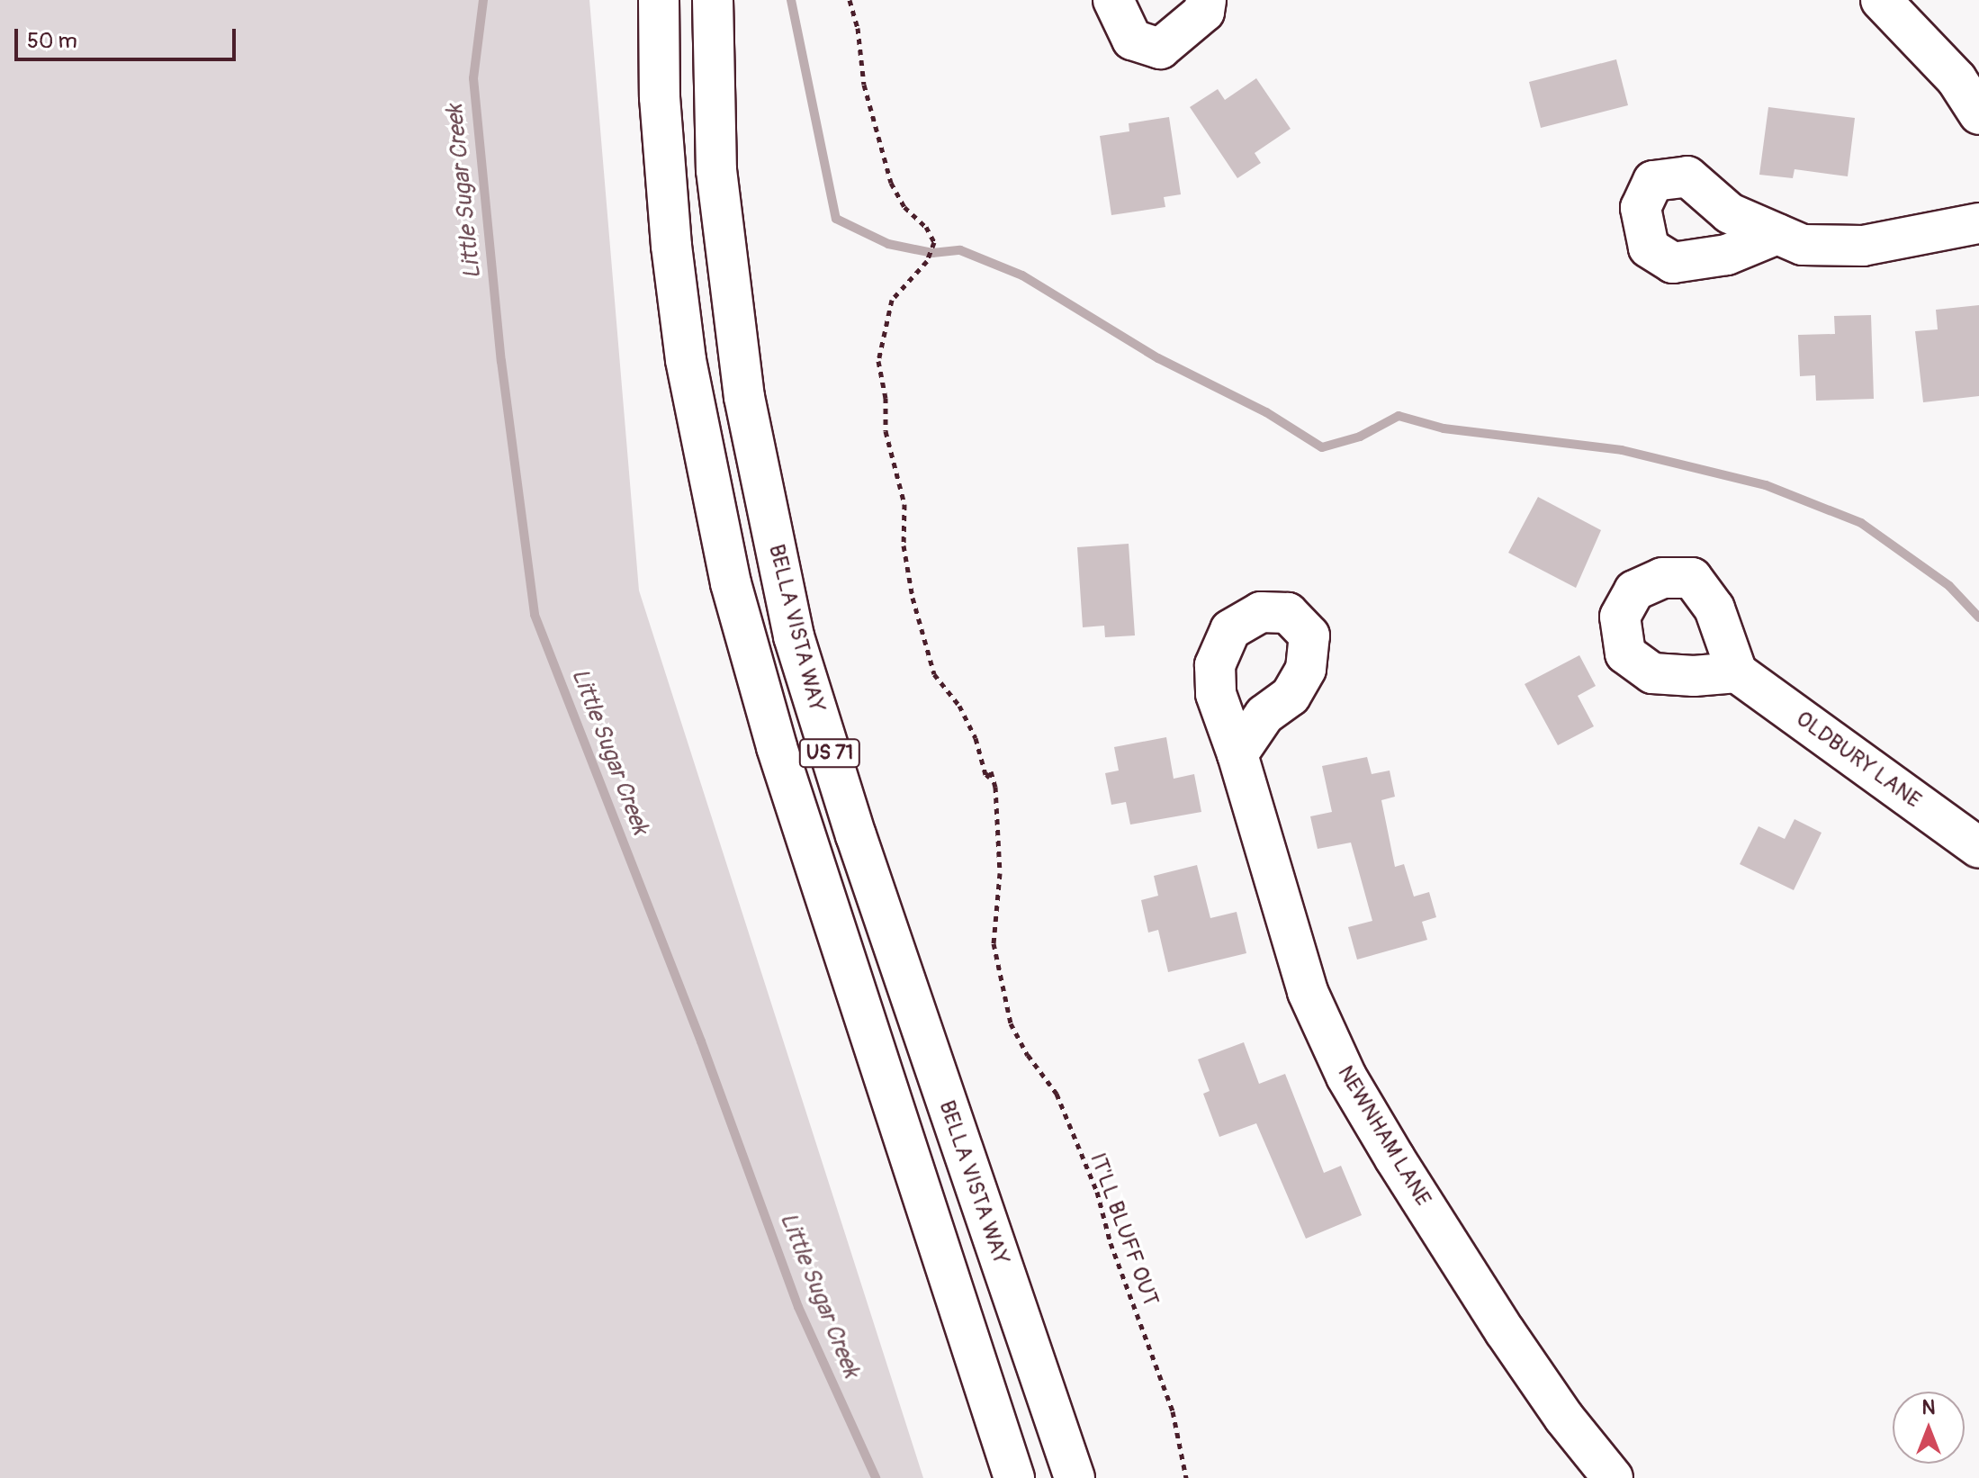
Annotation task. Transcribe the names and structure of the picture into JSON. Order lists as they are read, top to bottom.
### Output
{
  "streets": {
    "main road": [
      "BELLA VISTA WAY",
      "US 71",
      "OLDBURY LANE",
      "NEWNHAM LANE"
    ],
    "path": ["IT'LL BLUFF OUT"]
  },
  "water": ["Little Sugar Creek"],
  "scale_bar": "50 m",
  "north": "top"
}
